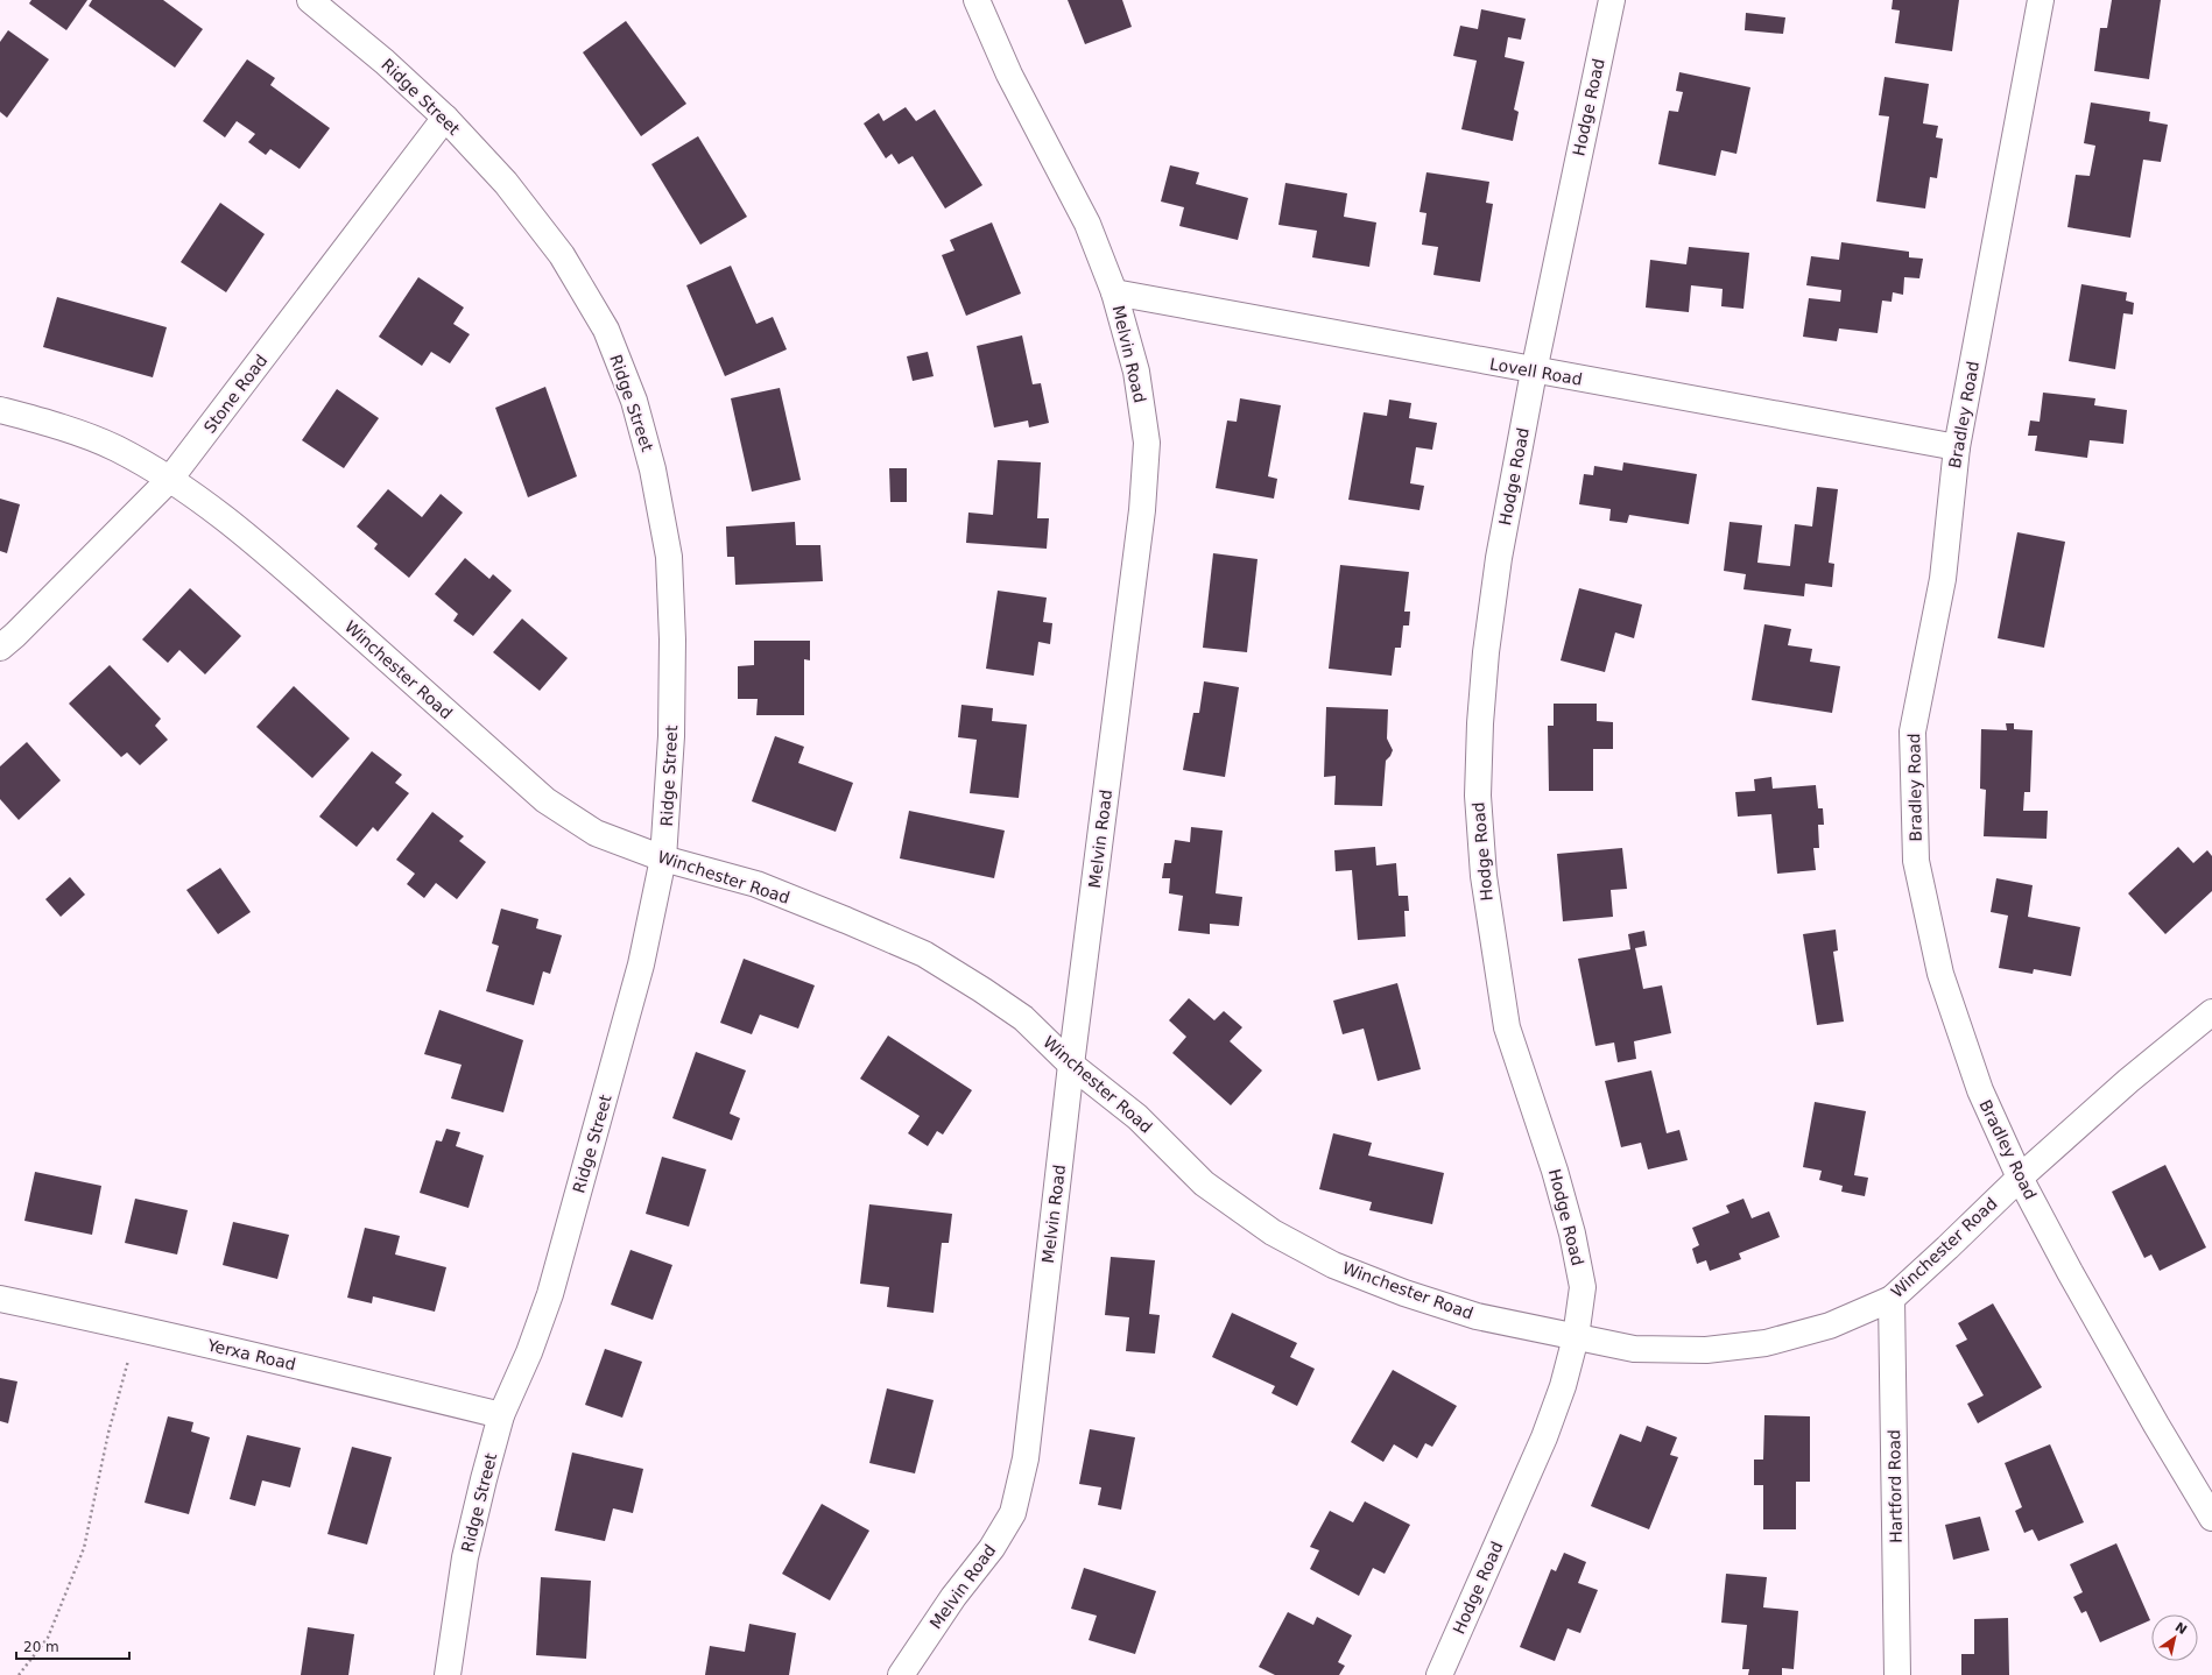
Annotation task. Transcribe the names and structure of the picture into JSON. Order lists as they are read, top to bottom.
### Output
{
  "streets": {
    "street": [
      "Ridge Street",
      "Hodge Road",
      "Melvin Road",
      "Lovell Road",
      "Stone Road",
      "Bradley Road",
      "Winchester Road",
      "Yerxa Road",
      "Hartford Road"
    ]
  },
  "crossings": [
    ["Ridge Street", "Stone Road"],
    ["Ridge Street", "Winchester Road"],
    ["Ridge Street", "Yerxa Road"],
    ["Hodge Road", "Lovell Road"],
    ["Hodge Road", "Winchester Road"],
    ["Melvin Road", "Lovell Road"],
    ["Melvin Road", "Winchester Road"],
    ["Lovell Road", "Bradley Road"],
    ["Stone Road", "Winchester Road"],
    ["Bradley Road", "Winchester Road"],
    ["Winchester Road", "Hartford Road"]
  ],
  "scale_bar": "20 m",
  "north": "top right"
}
